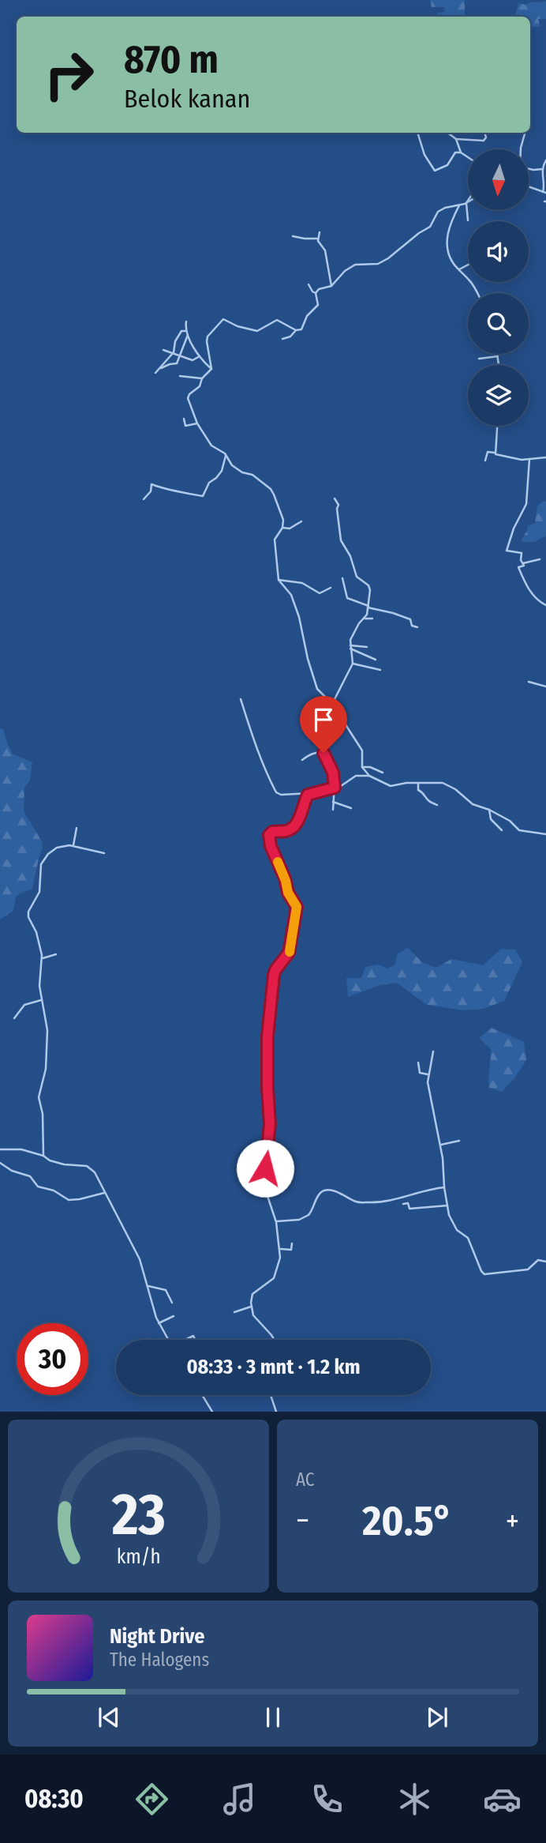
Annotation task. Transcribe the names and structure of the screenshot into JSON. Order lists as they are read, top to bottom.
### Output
{
  "north": "bottom",
  "page": {
    "turn": ["870 m", "Belok kanan"],
    "limit": "30",
    "trip": "08:33 · 3 mnt · 1.2 km",
    "tile": "AC",
    "heat": ["−", "20.5°", "+"],
    "song": ["Night Drive", "The Halogens"],
    "tabs": "08:30",
    "gauge": ["23", "km/h"]
  }
}
